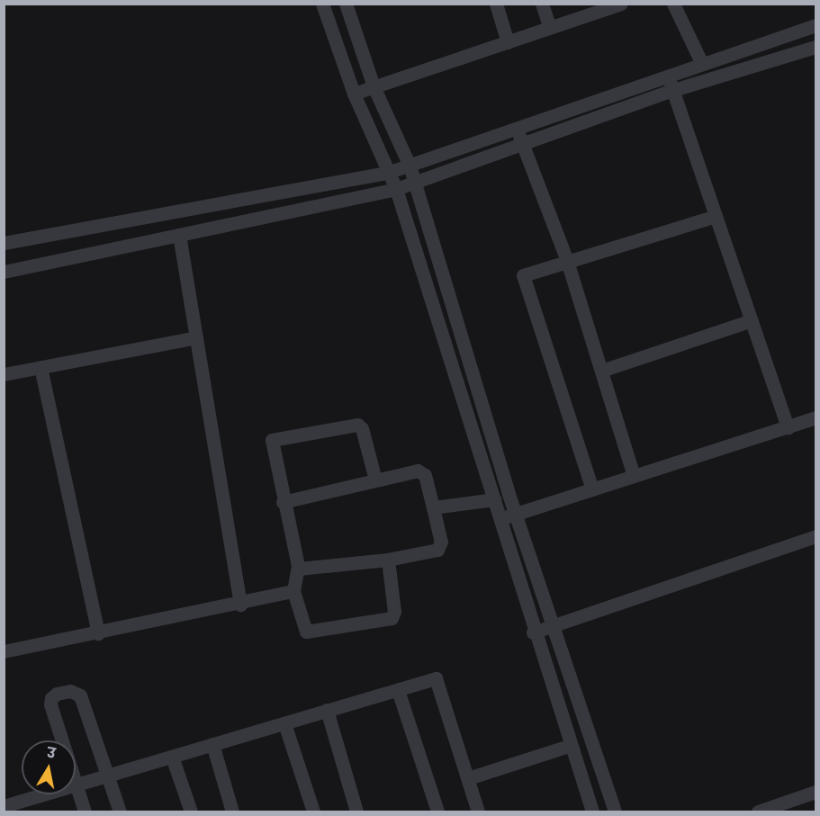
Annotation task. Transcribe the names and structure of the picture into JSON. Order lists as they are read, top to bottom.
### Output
{
  "north": "top"
}
